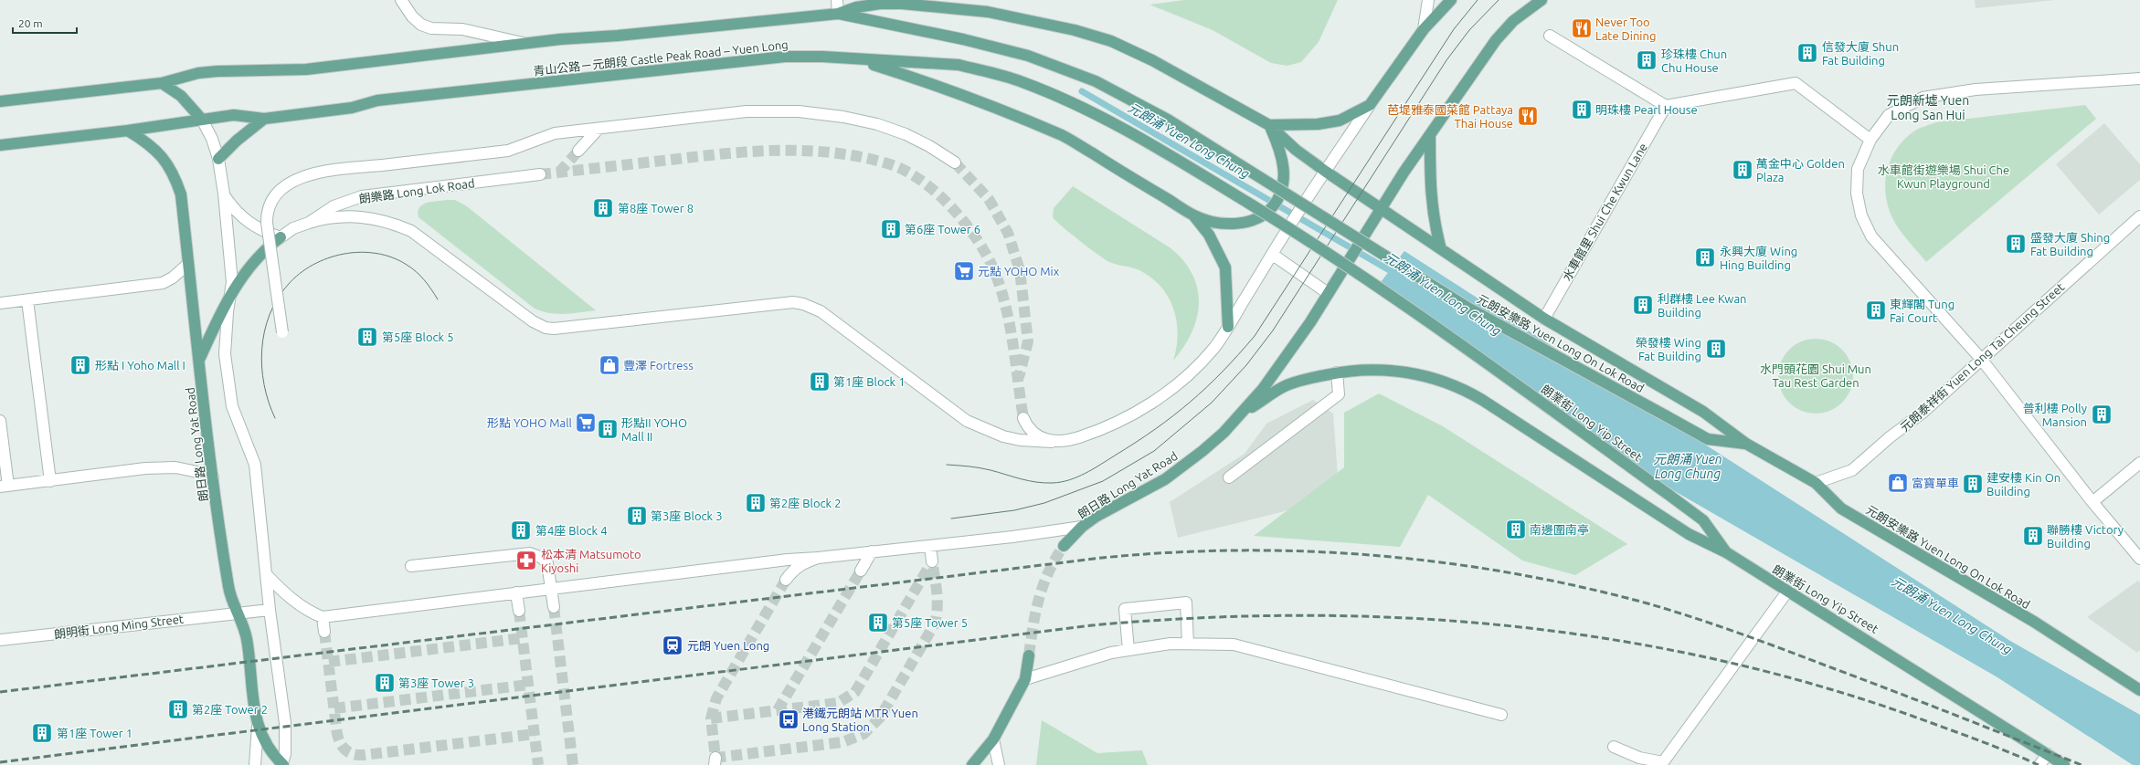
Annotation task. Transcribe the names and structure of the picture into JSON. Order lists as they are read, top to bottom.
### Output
{
  "streets": {
    "main road": [
      "青山公路－元朗段 Castle Peak Road – Yuen Long",
      "元朗安樂路 Yuen Long On Lok Road",
      "朗業街 Long Yip Street",
      "朗日路 Long Yat Road"
    ],
    "street": [
      "朗樂路 Long Lok Road",
      "水車館里 Shui Che Kwun Lane",
      "元朗泰祥街 Yuen Long Tai Cheung Street",
      "朗明街 Long Ming Street"
    ]
  },
  "crossings": [
    ["青山公路－元朗段 Castle Peak Road – Yuen Long", "朗業街 Long Yip Street"],
    ["青山公路－元朗段 Castle Peak Road – Yuen Long", "朗日路 Long Yat Road"],
    ["水車館里 Shui Che Kwun Lane", "元朗安樂路 Yuen Long On Lok Road"],
    ["元朗安樂路 Yuen Long On Lok Road", "元朗泰祥街 Yuen Long Tai Cheung Street"],
    ["朗日路 Long Yat Road", "朗明街 Long Ming Street"]
  ],
  "districts": ["元朗新墟 Yuen Long San Hui"],
  "water": ["元朗涌 Yuen Long Chung"],
  "parks": ["水車館街遊樂場 Shui Che Kwun Playground", "水門頭花園 Shui Mun Tau Rest Garden"],
  "places": {
    "restaurant": ["Never Too Late Dining", "芭堤雅泰國菜館 Pattaya Thai House"],
    "building": [
      "信發大廈 Shun Fat Building",
      "珍珠樓 Chun Chu House",
      "明珠樓 Pearl House",
      "萬金中心 Golden Plaza",
      "第8座 Tower 8",
      "第6座 Tower 6",
      "盛發大廈 Shing Fat Building",
      "永興大廈 Wing Hing Building",
      "利群樓 Lee Kwan Building",
      "東輝閣 Tung Fai Court",
      "第5座 Block 5",
      "榮發樓 Wing Fat Building",
      "形點 I Yoho Mall I",
      "第1座 Block 1",
      "普利樓 Polly Mansion",
      "形點II YOHO Mall II",
      "建安樓 Kin On Building",
      "第2座 Block 2",
      "第3座 Block 3",
      "南邊圍南亭",
      "第4座 Block 4",
      "聯勝樓 Victory Building",
      "第5座 Tower 5",
      "第3座 Tower 3",
      "第2座 Tower 2",
      "第1座 Tower 1"
    ],
    "supermarket": ["元點 YOHO Mix", "形點 YOHO Mall"],
    "shop": ["豐澤 Fortress", "富寶單車"],
    "pharmacy": ["松本清 Matsumoto Kiyoshi"],
    "station": ["元朗 Yuen Long"],
    "bus stop": ["港鐵元朗站 MTR Yuen Long Station"]
  },
  "scale_bar": "20 m"
}
